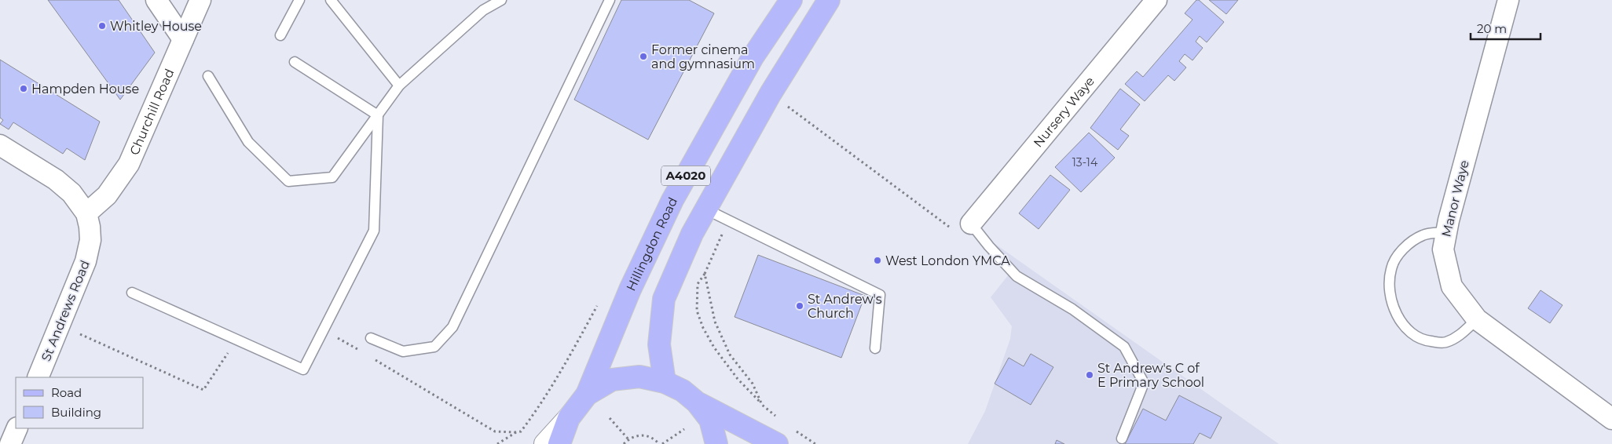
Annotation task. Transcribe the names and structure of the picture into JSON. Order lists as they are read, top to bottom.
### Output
{
  "streets": {
    "main road": ["A4020", "Hillingdon Road"],
    "street": [
      "Churchill Road",
      "Nursery Waye",
      "Manor Waye",
      "St Andrews Road"
    ]
  },
  "crossings": [
    ["Churchill Road", "St Andrews Road"],
    ["A4020", "Hillingdon Road"]
  ],
  "places": [
    "Whitley House",
    "Former cinema and gymnasium",
    "Hampden House",
    "West London YMCA",
    "St Andrew's Church",
    "St Andrew's C of E Primary School"
  ],
  "house_numbers": ["13-14"],
  "legend": ["Road", "Building"],
  "scale_bar": "20 m"
}
